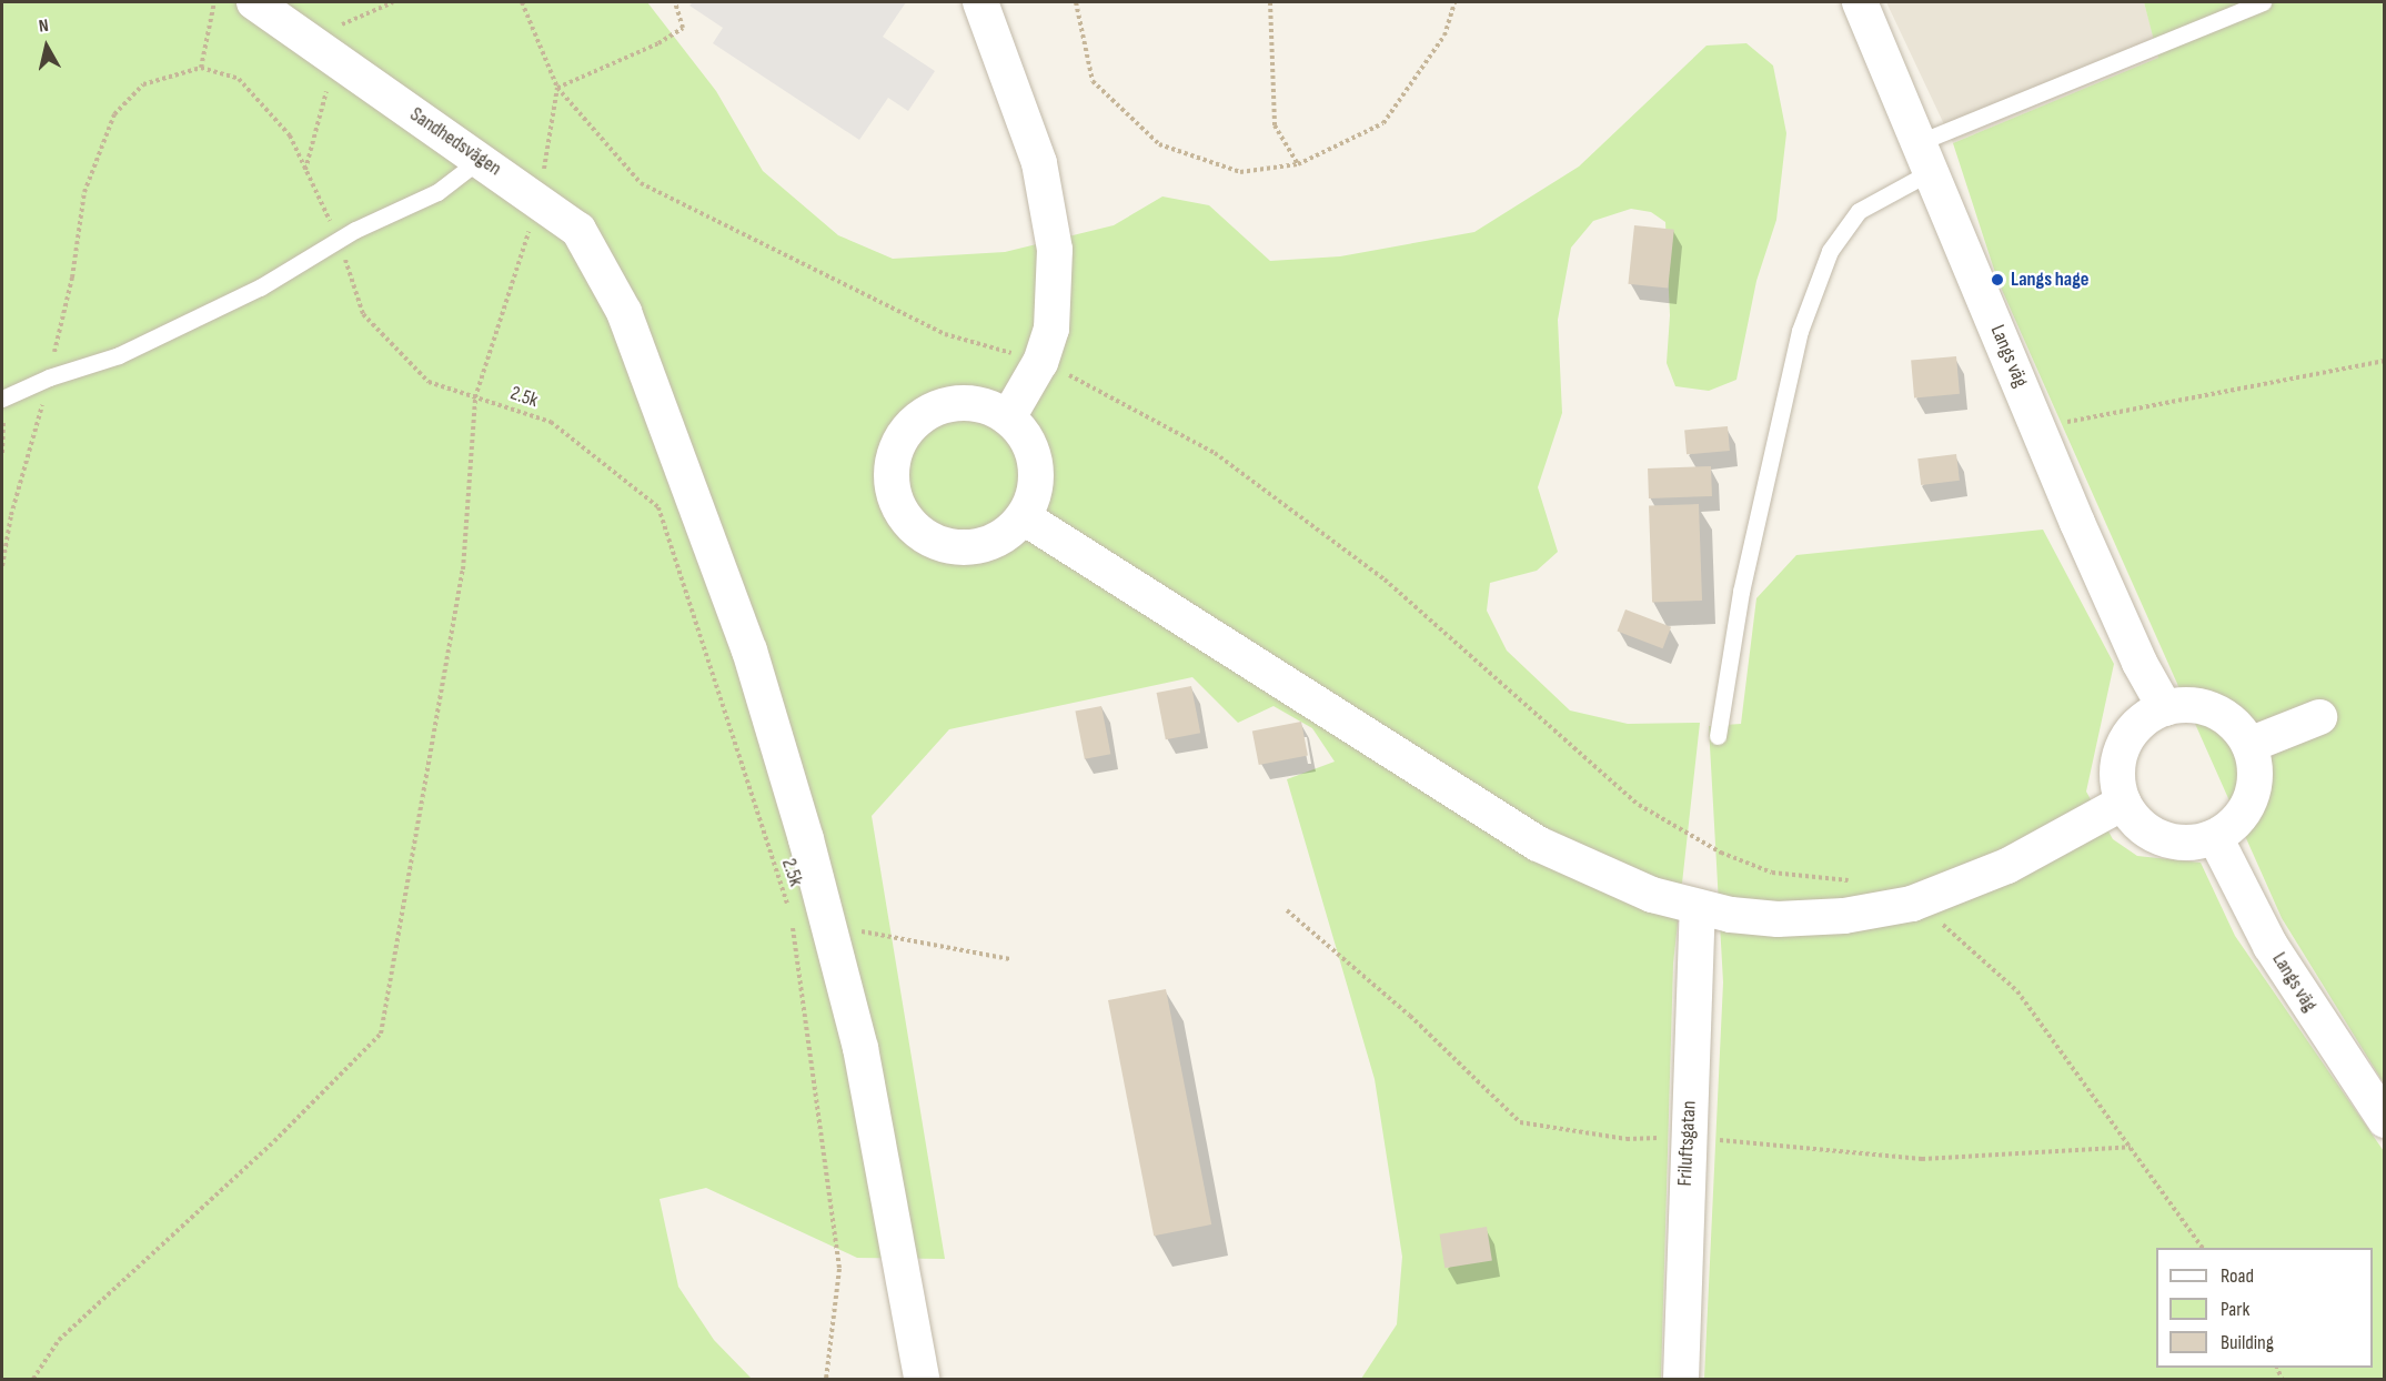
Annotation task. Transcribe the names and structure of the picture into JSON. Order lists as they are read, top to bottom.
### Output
{
  "streets": {
    "street": ["Sandhedsvägen", "Langs väg", "Friluftsgatan"],
    "path": ["2.5k"]
  },
  "places": ["Langs hage"],
  "legend": ["Road", "Park", "Building"],
  "north": "top"
}
